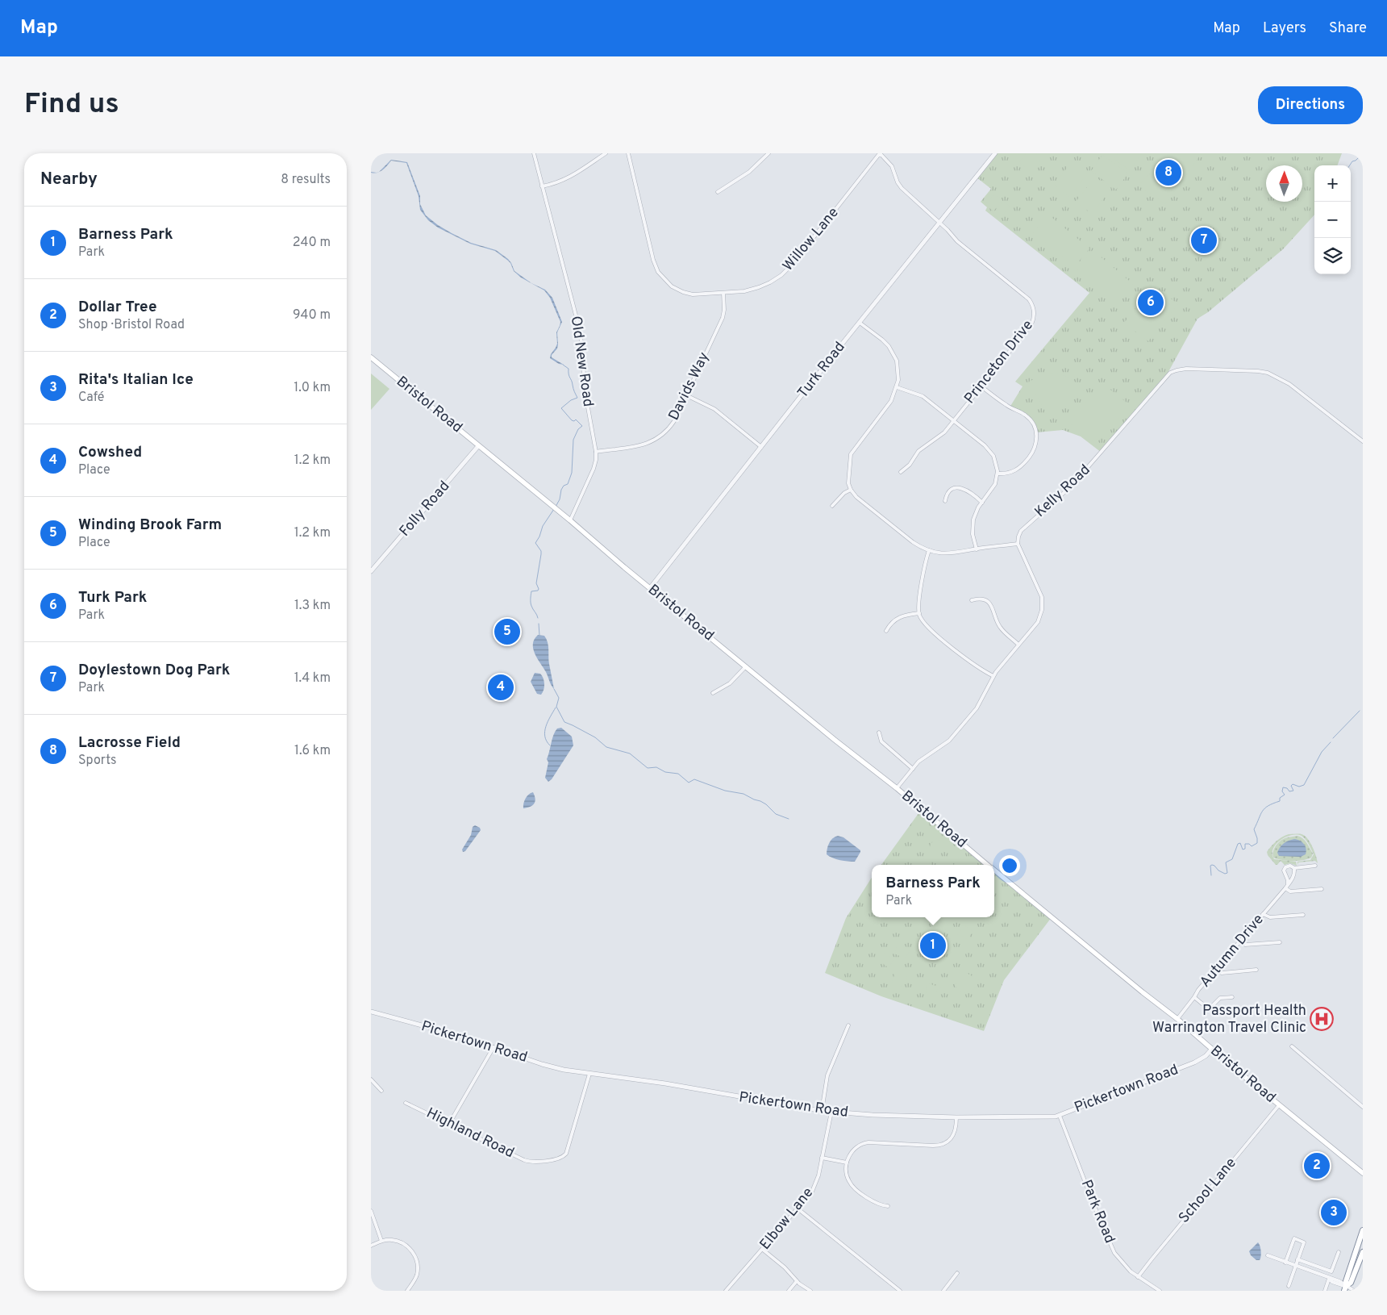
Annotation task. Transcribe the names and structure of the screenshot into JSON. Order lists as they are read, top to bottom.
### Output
{
  "streets": {
    "main road": ["Bristol Road"],
    "street": [
      "Willow Lane",
      "Old New Road",
      "Princeton Drive",
      "Turk Road",
      "Davids Way",
      "Kelly Road",
      "Folly Road",
      "Autumn Drive",
      "Pickertown Road",
      "Highland Road",
      "School Lane",
      "Park Road",
      "Elbow Lane"
    ]
  },
  "crossings": [
    ["Willow Lane", "Davids Way"],
    ["Old New Road", "Davids Way"],
    ["Old New Road", "Bristol Road"],
    ["Princeton Drive", "Turk Road"],
    ["Turk Road", "Bristol Road"],
    ["Bristol Road", "Folly Road"],
    ["Bristol Road", "Autumn Drive"],
    ["Bristol Road", "Pickertown Road"],
    ["Bristol Road", "School Lane"],
    ["Pickertown Road", "Highland Road"],
    ["Pickertown Road", "Park Road"],
    ["Pickertown Road", "Elbow Lane"],
    ["School Lane", "Park Road"]
  ],
  "places": {
    "hospital": ["Passport Health Warrington Travel Clinic"]
  },
  "north": "top",
  "page": {
    "header": "Map",
    "nav": ["Map", "Layers", "Share"],
    "buttons": "Directions",
    "title": "Find us",
    "heading": ["Nearby", "8 results"],
    "pins": [
      "8",
      "7",
      "6",
      "5",
      "4",
      "1",
      "2",
      "3"
    ],
    "map_buttons": ["+", "−"],
    "list": [
      {
        "mark": "1",
        "name": "Barness Park",
        "note": "Park",
        "value": "240 m"
      },
      {
        "mark": "2",
        "name": "Dollar Tree",
        "note": "Shop · Bristol Road",
        "value": "940 m"
      },
      {
        "mark": "3",
        "name": "Rita's Italian Ice",
        "note": "Café",
        "value": "1.0 km"
      },
      {
        "mark": "4",
        "name": "Cowshed",
        "note": "Place",
        "value": "1.2 km"
      },
      {
        "mark": "5",
        "name": "Winding Brook Farm",
        "note": "Place",
        "value": "1.2 km"
      },
      {
        "mark": "6",
        "name": "Turk Park",
        "note": "Park",
        "value": "1.3 km"
      },
      {
        "mark": "7",
        "name": "Doylestown Dog Park",
        "note": "Park",
        "value": "1.4 km"
      },
      {
        "mark": "8",
        "name": "Lacrosse Field",
        "note": "Sports",
        "value": "1.6 km"
      }
    ],
    "popup": ["Barness Park", "Park"]
  }
}
